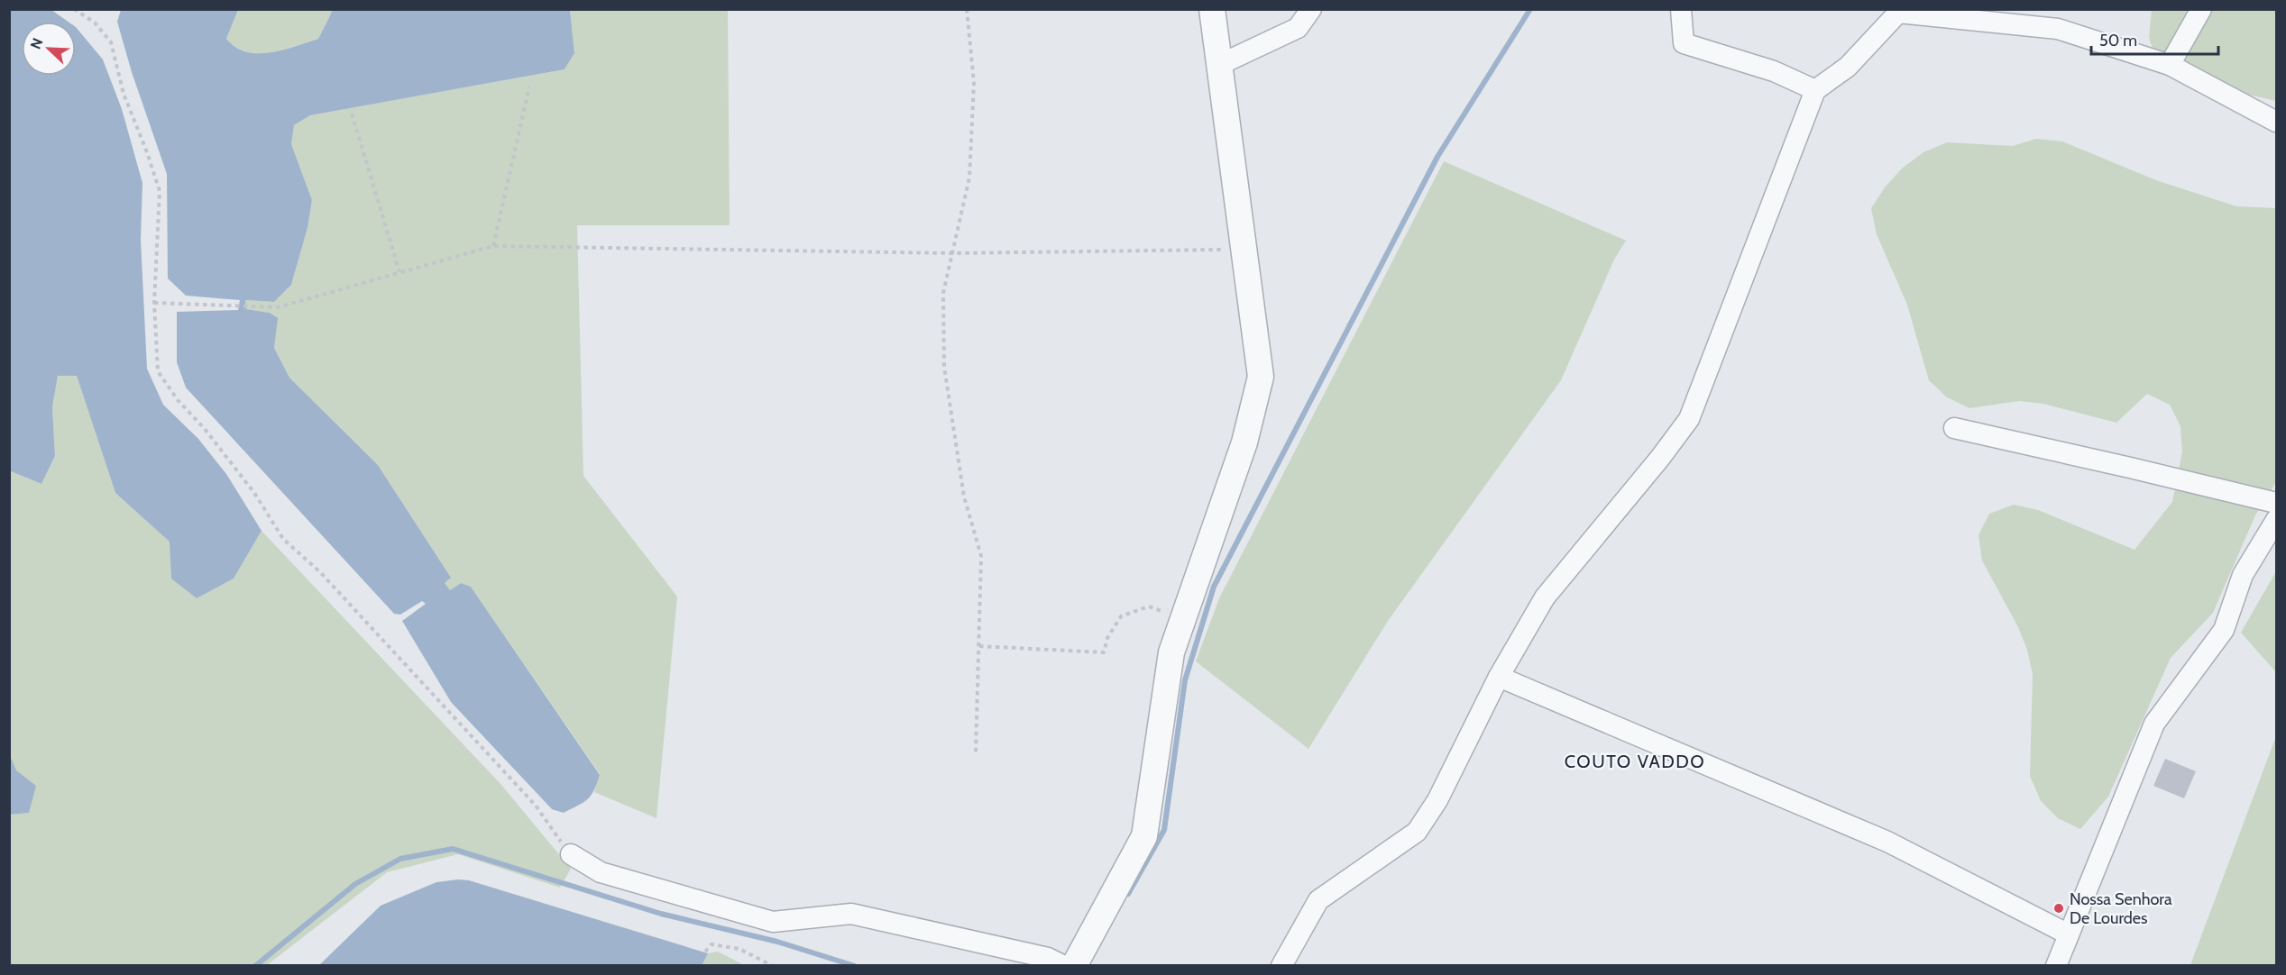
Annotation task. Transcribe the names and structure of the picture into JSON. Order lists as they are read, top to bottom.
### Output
{
  "districts": ["COUTO VADDO"],
  "places": ["Nossa Senhora De Lourdes"],
  "scale_bar": "50 m",
  "north": "top left"
}
